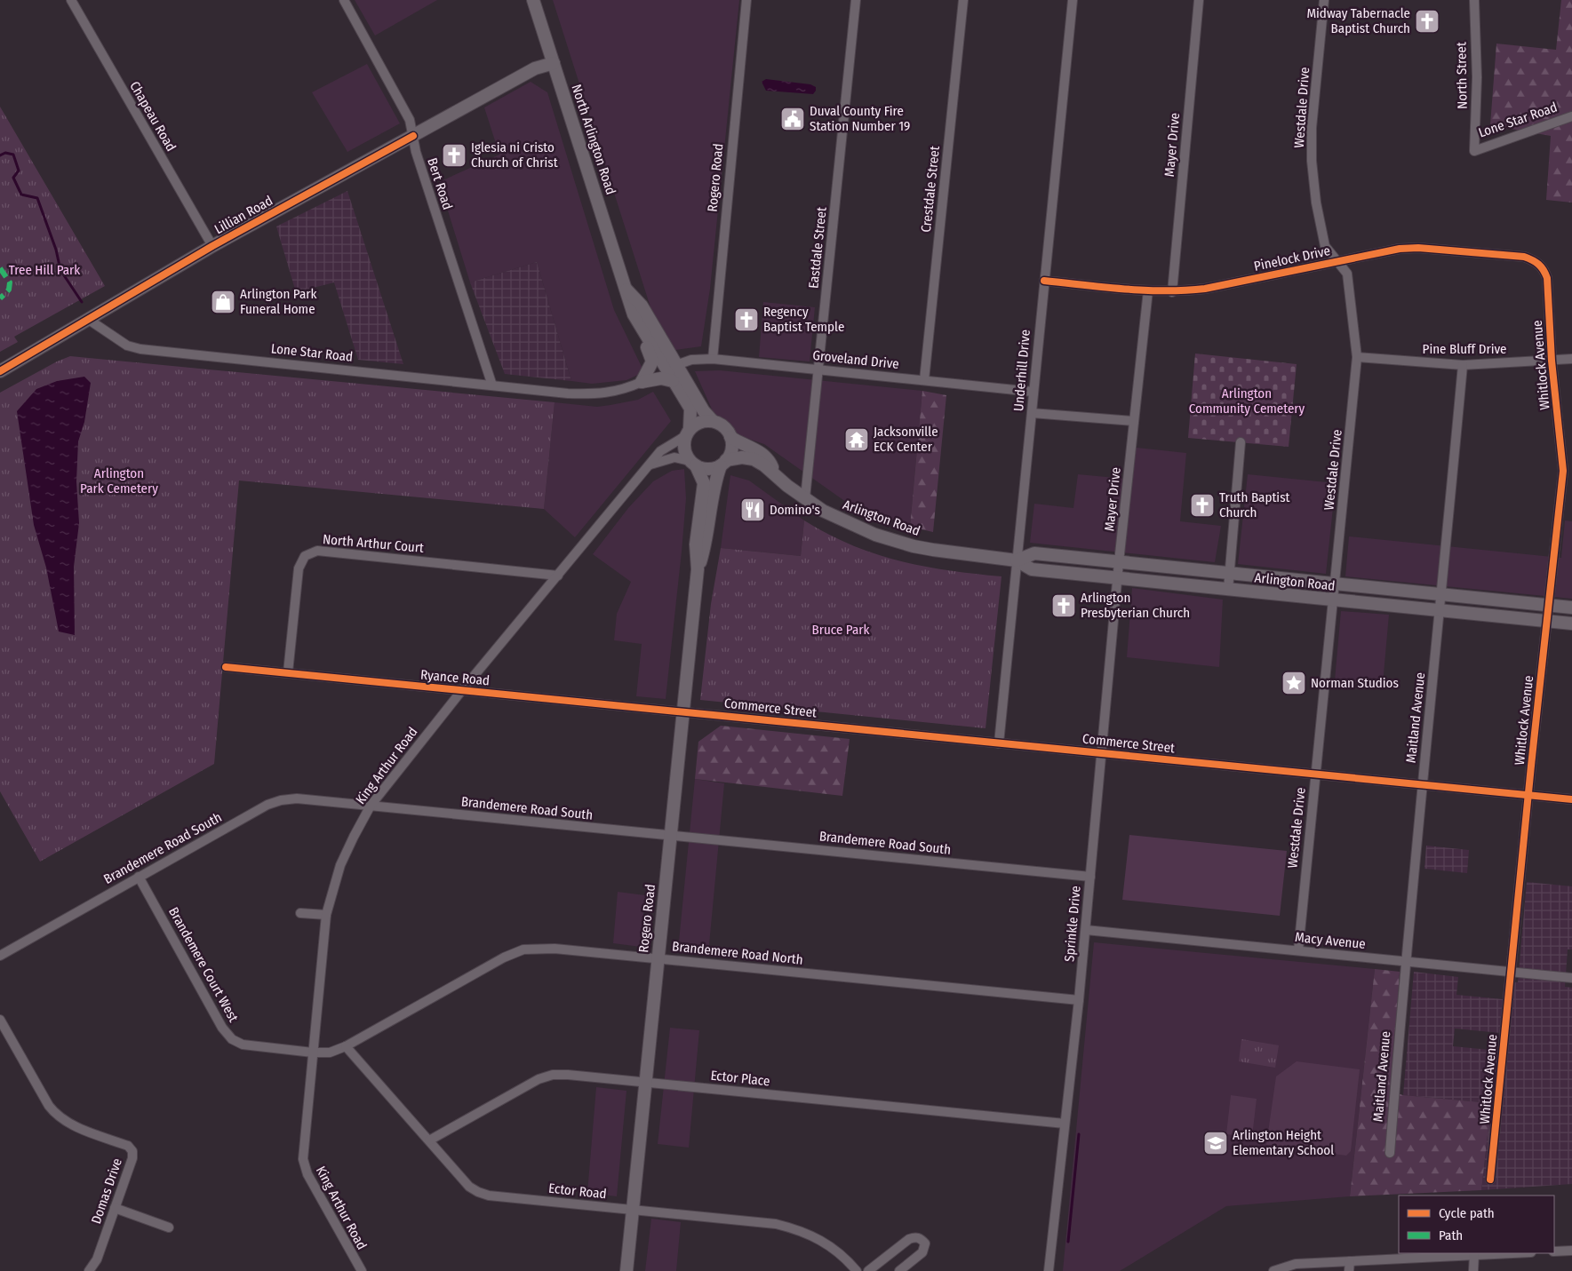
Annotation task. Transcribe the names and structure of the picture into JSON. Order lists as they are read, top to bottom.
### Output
{
  "streets": {
    "main road": [
      "North Arlington Road",
      "Rogero Road",
      "Lillian Road",
      "Arlington Road"
    ],
    "street": [
      "North Street",
      "Westdale Drive",
      "Chapeau Road",
      "Lone Star Road",
      "Mayer Drive",
      "Bert Road",
      "Crestdale Street",
      "Eastdale Street",
      "Pinelock Drive",
      "Pine Bluff Drive",
      "Groveland Drive",
      "Whitlock Avenue",
      "Underhill Drive",
      "North Arthur Court",
      "Ryance Road",
      "Commerce Street",
      "Maitland Avenue",
      "King Arthur Road",
      "Brandemere Road South",
      "Sprinkle Drive",
      "Macy Avenue",
      "Brandemere Road North",
      "Brandemere Court West",
      "Ector Place",
      "Domas Drive",
      "Ector Road"
    ]
  },
  "crossings": [
    ["North Street", "Lone Star Road"],
    ["Westdale Drive", "Pinelock Drive"],
    ["Westdale Drive", "Pine Bluff Drive"],
    ["Westdale Drive", "Arlington Road"],
    ["Westdale Drive", "Commerce Street"],
    ["Westdale Drive", "Macy Avenue"],
    ["Chapeau Road", "Lillian Road"],
    ["Lone Star Road", "Bert Road"],
    ["Lone Star Road", "Lillian Road"],
    ["North Arlington Road", "Rogero Road"],
    ["North Arlington Road", "Lillian Road"],
    ["North Arlington Road", "Groveland Drive"],
    ["North Arlington Road", "Arlington Road"],
    ["North Arlington Road", "King Arthur Road"],
    ["Mayer Drive", "Pinelock Drive"],
    ["Mayer Drive", "Arlington Road"],
    ["Mayer Drive", "Sprinkle Drive"],
    ["Rogero Road", "Groveland Drive"],
    ["Rogero Road", "Arlington Road"],
    ["Rogero Road", "Ryance Road"],
    ["Rogero Road", "Commerce Street"],
    ["Rogero Road", "King Arthur Road"],
    ["Rogero Road", "Brandemere Road South"],
    ["Rogero Road", "Brandemere Road North"],
    ["Rogero Road", "Ector Place"],
    ["Rogero Road", "Ector Road"],
    ["Bert Road", "Lillian Road"],
    ["Crestdale Street", "Groveland Drive"],
    ["Eastdale Street", "Groveland Drive"],
    ["Eastdale Street", "Arlington Road"],
    ["Pinelock Drive", "Whitlock Avenue"],
    ["Pinelock Drive", "Underhill Drive"],
    ["Pine Bluff Drive", "Whitlock Avenue"],
    ["Pine Bluff Drive", "Maitland Avenue"],
    ["Groveland Drive", "Underhill Drive"],
    ["Whitlock Avenue", "Arlington Road"],
    ["Whitlock Avenue", "Commerce Street"],
    ["Whitlock Avenue", "Macy Avenue"],
    ["Underhill Drive", "Arlington Road"],
    ["Underhill Drive", "Commerce Street"],
    ["Arlington Road", "Maitland Avenue"],
    ["Arlington Road", "King Arthur Road"],
    ["Arlington Road", "Sprinkle Drive"],
    ["North Arthur Court", "Ryance Road"],
    ["North Arthur Court", "King Arthur Road"],
    ["Ryance Road", "Commerce Street"],
    ["Ryance Road", "King Arthur Road"],
    ["Commerce Street", "Maitland Avenue"],
    ["Commerce Street", "Sprinkle Drive"],
    ["Maitland Avenue", "Macy Avenue"],
    ["King Arthur Road", "Brandemere Road South"],
    ["King Arthur Road", "Brandemere Road North"],
    ["King Arthur Road", "Brandemere Court West"],
    ["Brandemere Road South", "Sprinkle Drive"],
    ["Brandemere Road South", "Brandemere Court West"],
    ["Sprinkle Drive", "Macy Avenue"],
    ["Sprinkle Drive", "Brandemere Road North"],
    ["Sprinkle Drive", "Ector Place"],
    ["Brandemere Road North", "Brandemere Court West"],
    ["Brandemere Road North", "Ector Road"],
    ["Ector Place", "Ector Road"]
  ],
  "parks": [
    "Tree Hill Park",
    "Arlington Community Cemetery",
    "Arlington Park Cemetery",
    "Bruce Park"
  ],
  "places": {
    "church": [
      "Midway Tabernacle Baptist Church",
      "Iglesia ni Cristo Church of Christ",
      "Regency Baptist Temple",
      "Truth Baptist Church",
      "Arlington Presbyterian Church"
    ],
    "public building": ["Duval County Fire Station Number 19"],
    "shop": ["Arlington Park Funeral Home"],
    "temple": ["Jacksonville ECK Center"],
    "restaurant": ["Domino's"],
    "place": ["Norman Studios"],
    "school or university": ["Arlington Height Elementary School"]
  },
  "legend": ["Cycle path", "Path"]
}
